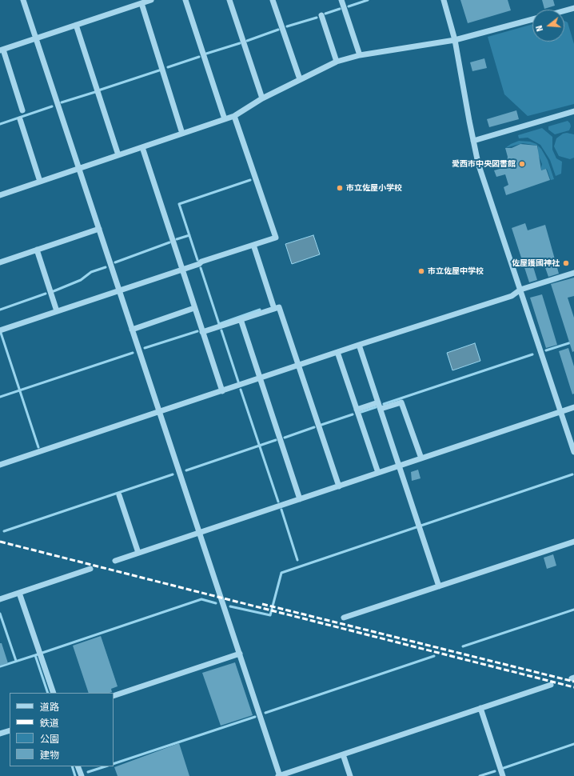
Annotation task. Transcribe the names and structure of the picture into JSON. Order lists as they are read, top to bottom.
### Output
{
  "places": [
    "愛西市中央図書館",
    "市立佐屋小学校",
    "佐屋護國神社",
    "市立佐屋中学校"
  ],
  "legend": [
    "道路",
    "鉄道",
    "公園",
    "建物"
  ],
  "north": "left"
}
